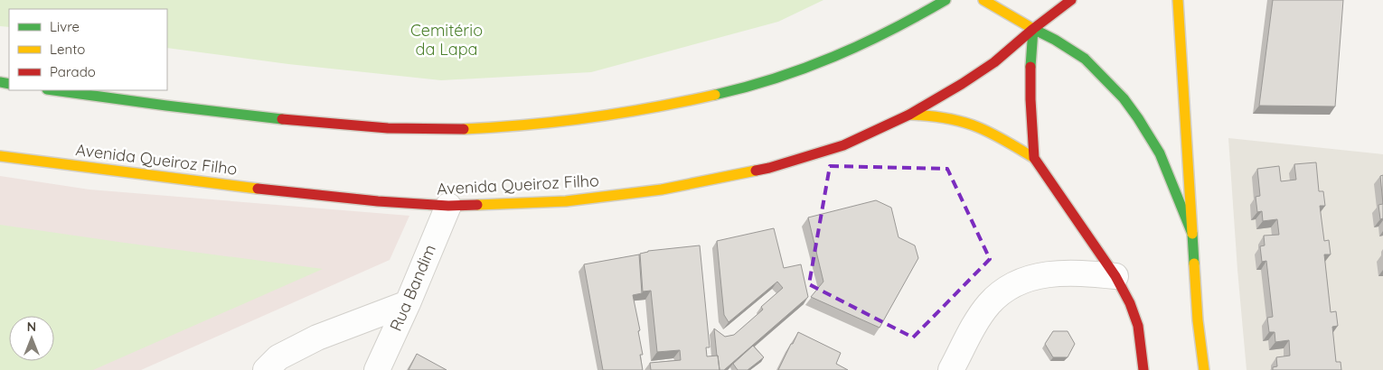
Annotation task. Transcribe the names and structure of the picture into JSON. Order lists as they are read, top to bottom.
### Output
{
  "streets": {
    "main road": ["Avenida Queiroz Filho"],
    "street": ["Rua Bandim"]
  },
  "crossings": [
    ["Avenida Queiroz Filho", "Rua Bandim"]
  ],
  "parks": ["Cemitério da Lapa"],
  "legend": ["Livre", "Lento", "Parado"],
  "north": "top"
}
